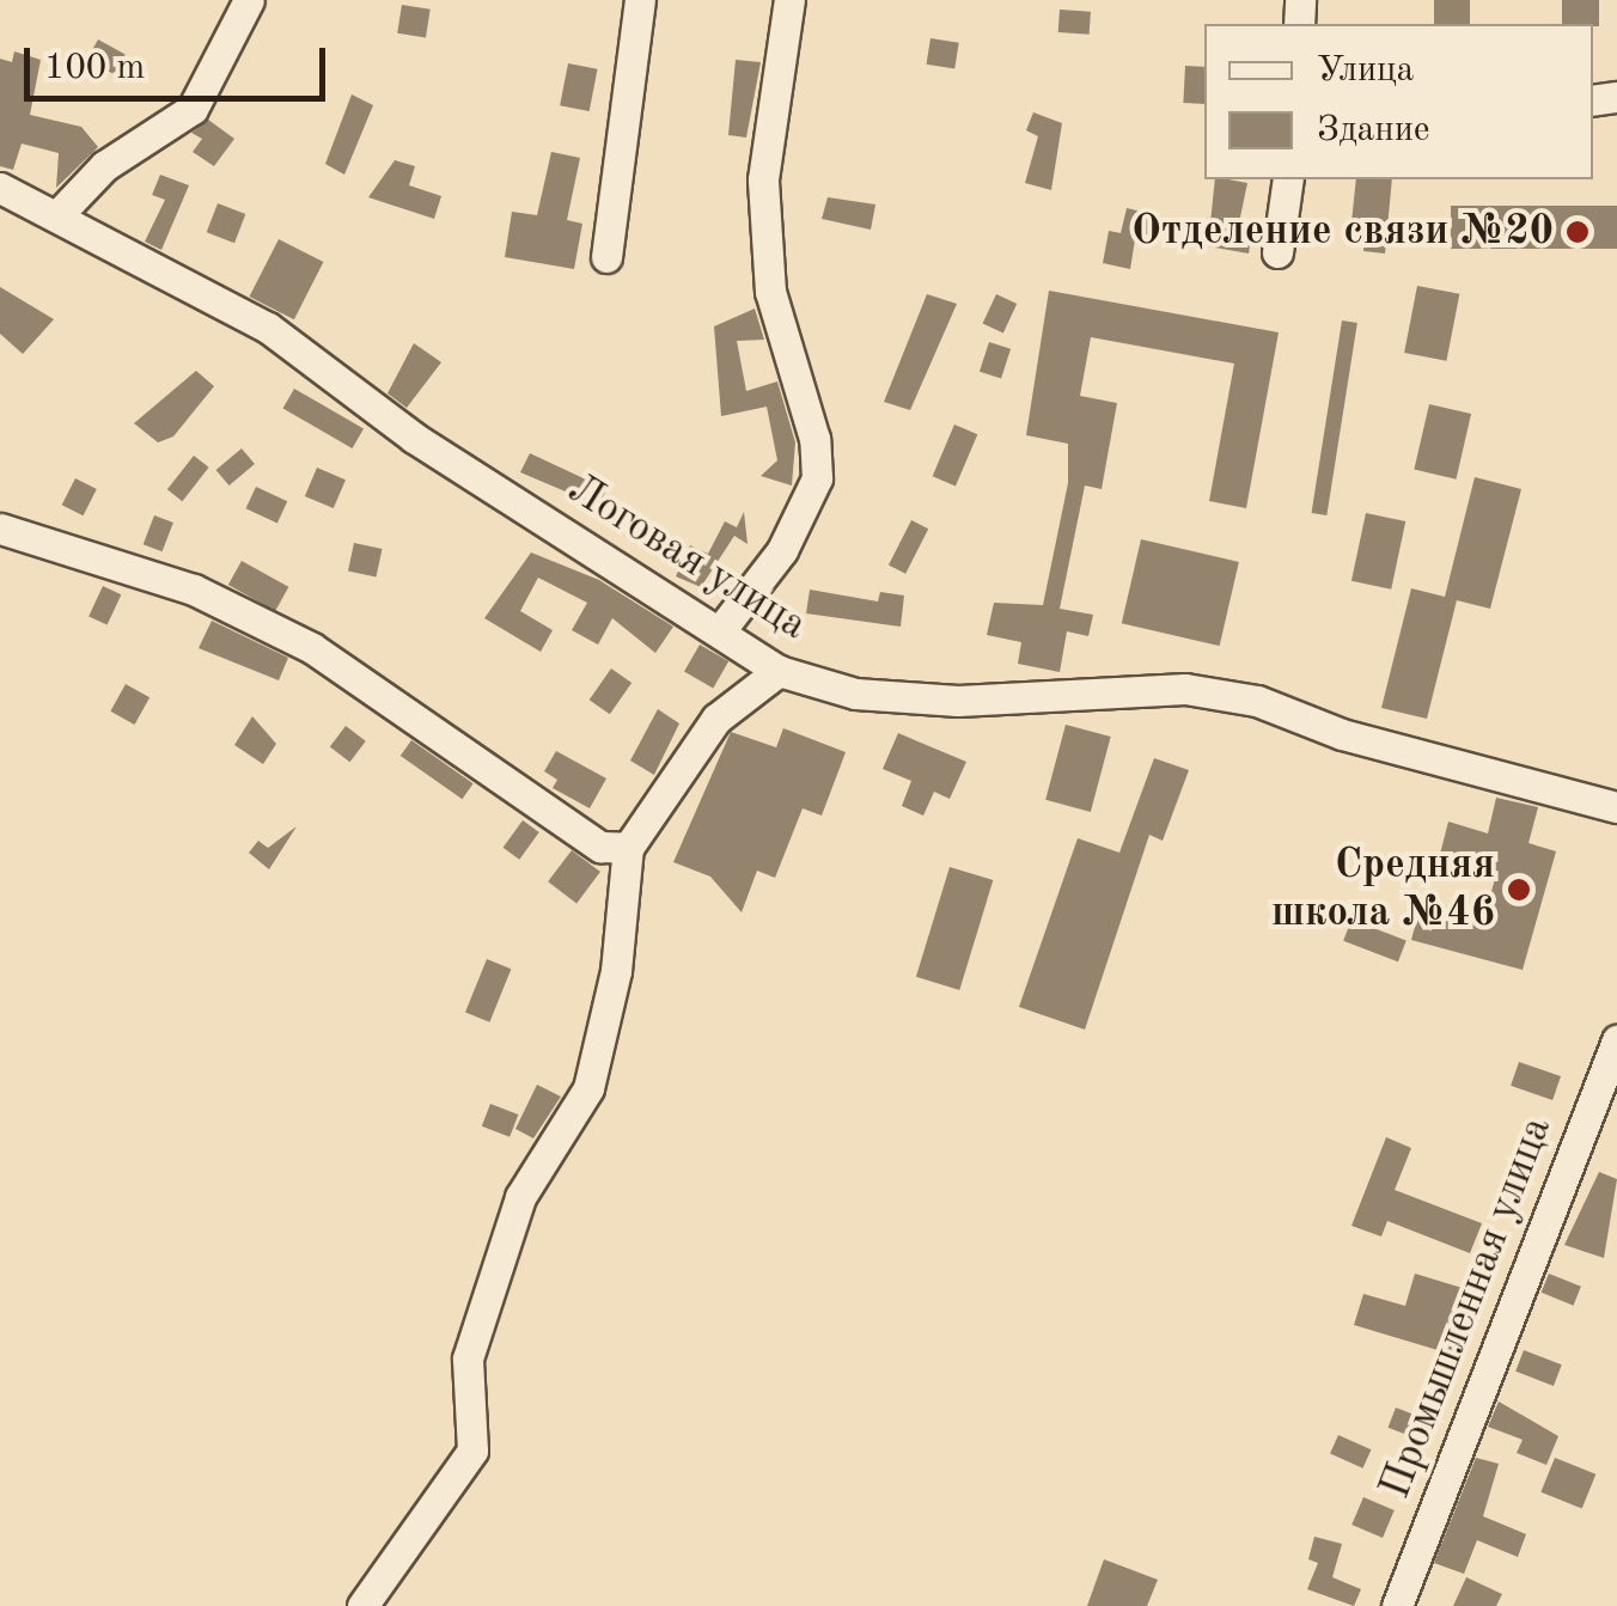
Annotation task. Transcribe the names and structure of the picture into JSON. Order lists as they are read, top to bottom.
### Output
{
  "streets": {
    "street": ["Логовая улица", "Промышленная улица"]
  },
  "places": ["Отделение связи №20", "Средняя школа №46"],
  "legend": ["Улица", "Здание"],
  "scale_bar": "100 m"
}
